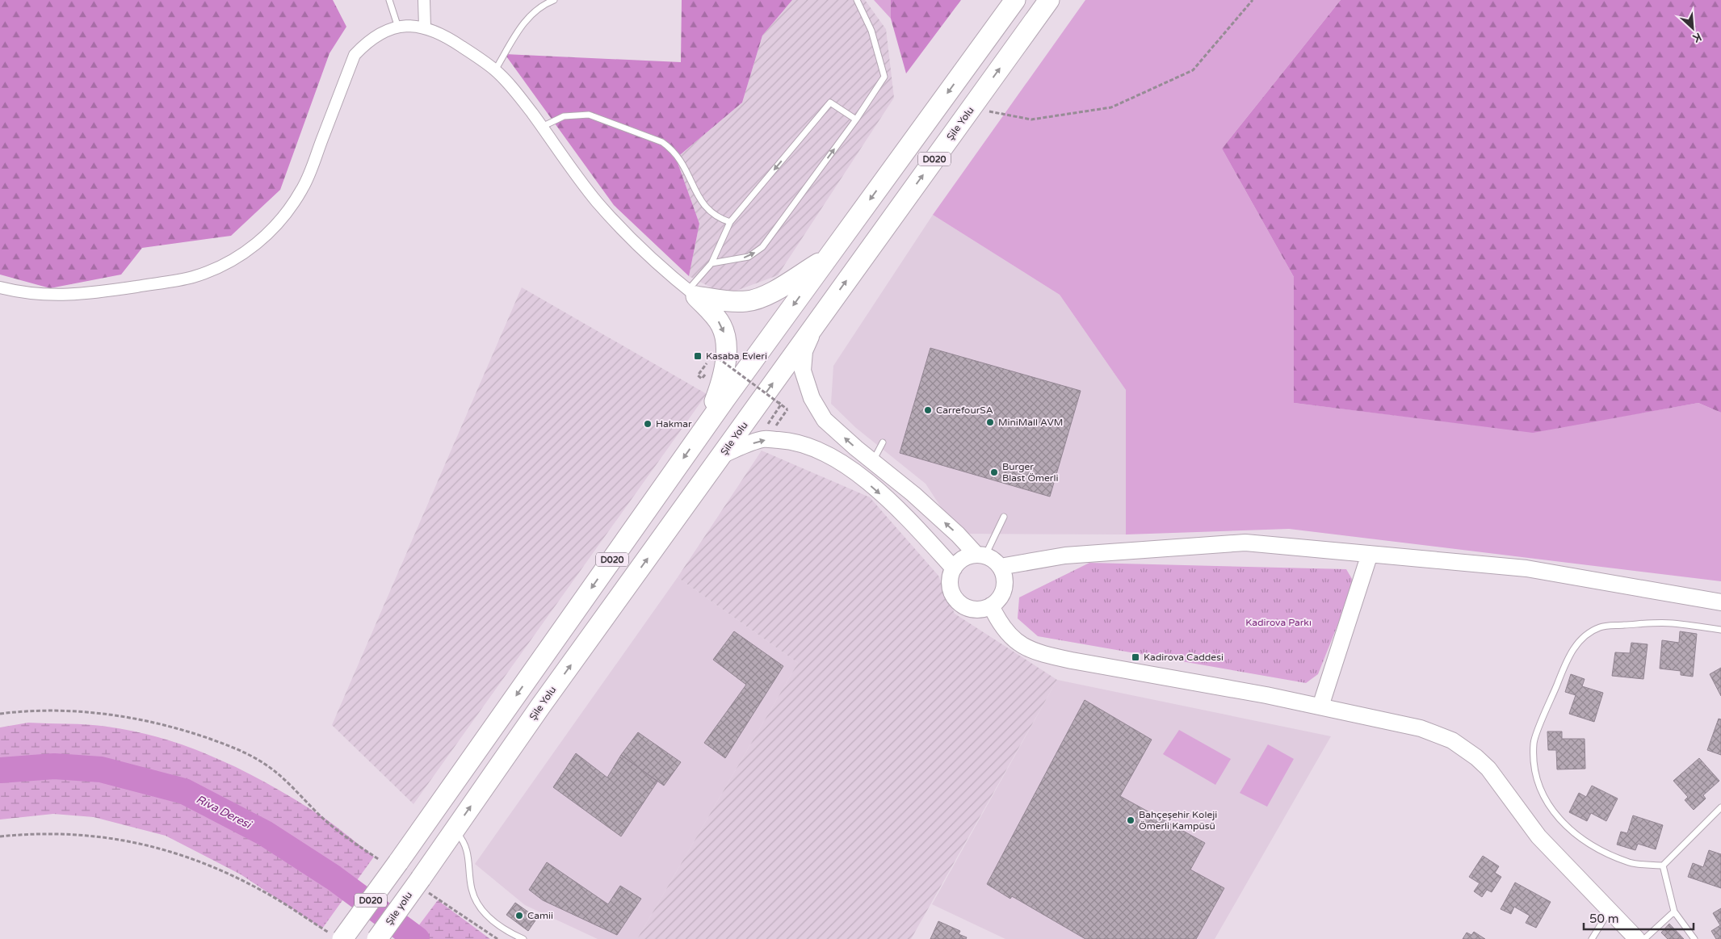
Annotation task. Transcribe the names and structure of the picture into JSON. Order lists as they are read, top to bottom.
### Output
{
  "streets": {
    "highway": ["Şile Yolu", "D020", "Şile yolu"]
  },
  "crossings": [
    ["Şile Yolu", "Şile yolu"]
  ],
  "water": ["Riva Deresi"],
  "parks": ["Kadirova Parkı"],
  "places": {
    "transit": ["Kasaba Evleri", "Kadirova Caddesi"],
    "other": [
      "CarrefourSA",
      "MiniMall AVM",
      "Hakmar",
      "Burger Blast Ömerli",
      "Bahçeşehir Koleji Ömerli Kampüsü",
      "Camii"
    ]
  },
  "scale_bar": "50 m",
  "north": "bottom right"
}
